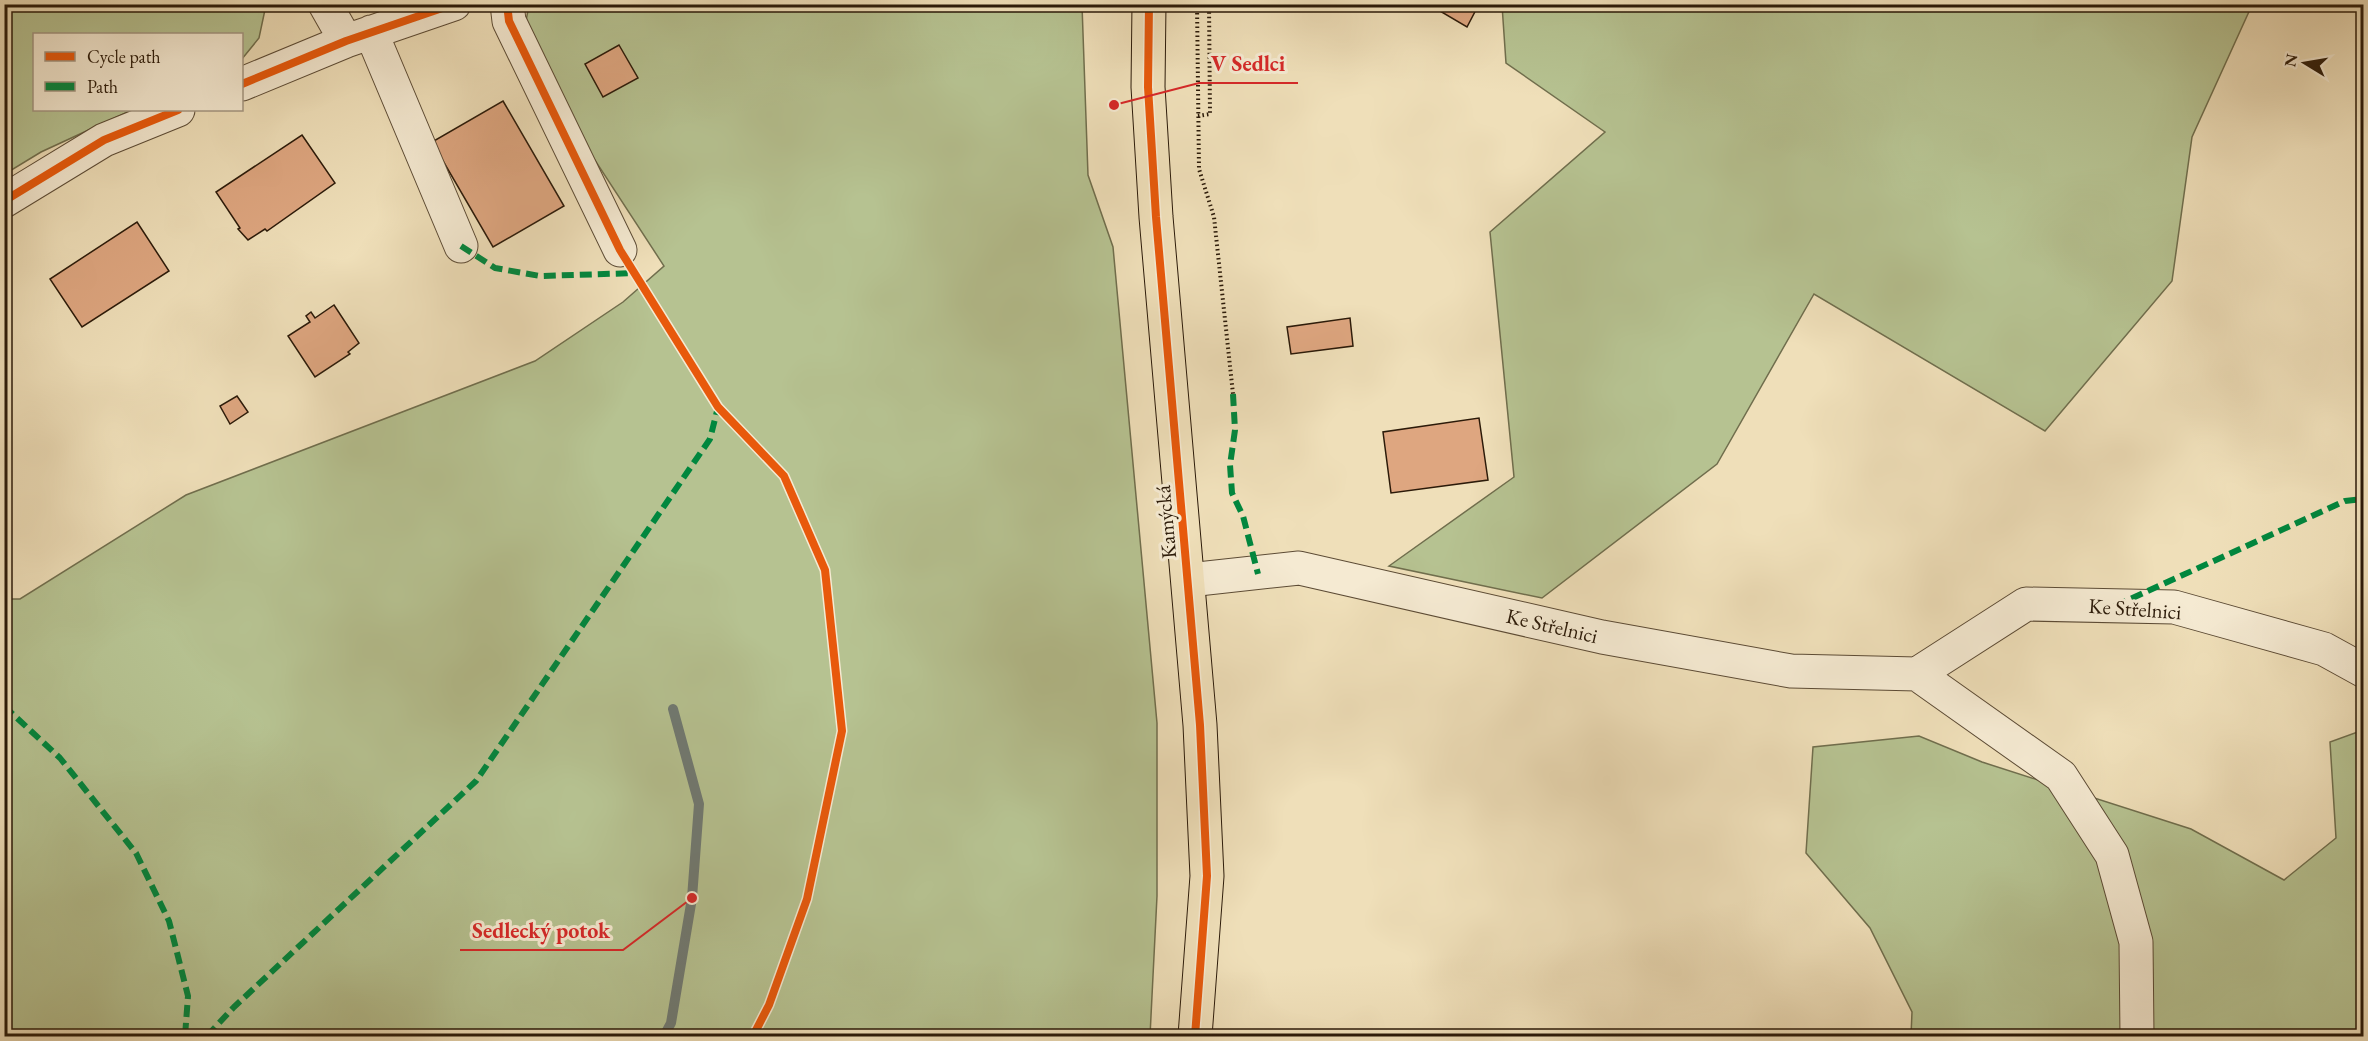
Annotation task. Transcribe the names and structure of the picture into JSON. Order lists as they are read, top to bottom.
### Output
{
  "streets": {
    "main road": ["Kamýcká"],
    "street": ["Ke Střelnici"]
  },
  "crossings": [
    ["Kamýcká", "Ke Střelnici"]
  ],
  "places": ["V Sedlci", "Sedlecký potok"],
  "legend": ["Cycle path", "Path"],
  "north": "left"
}
